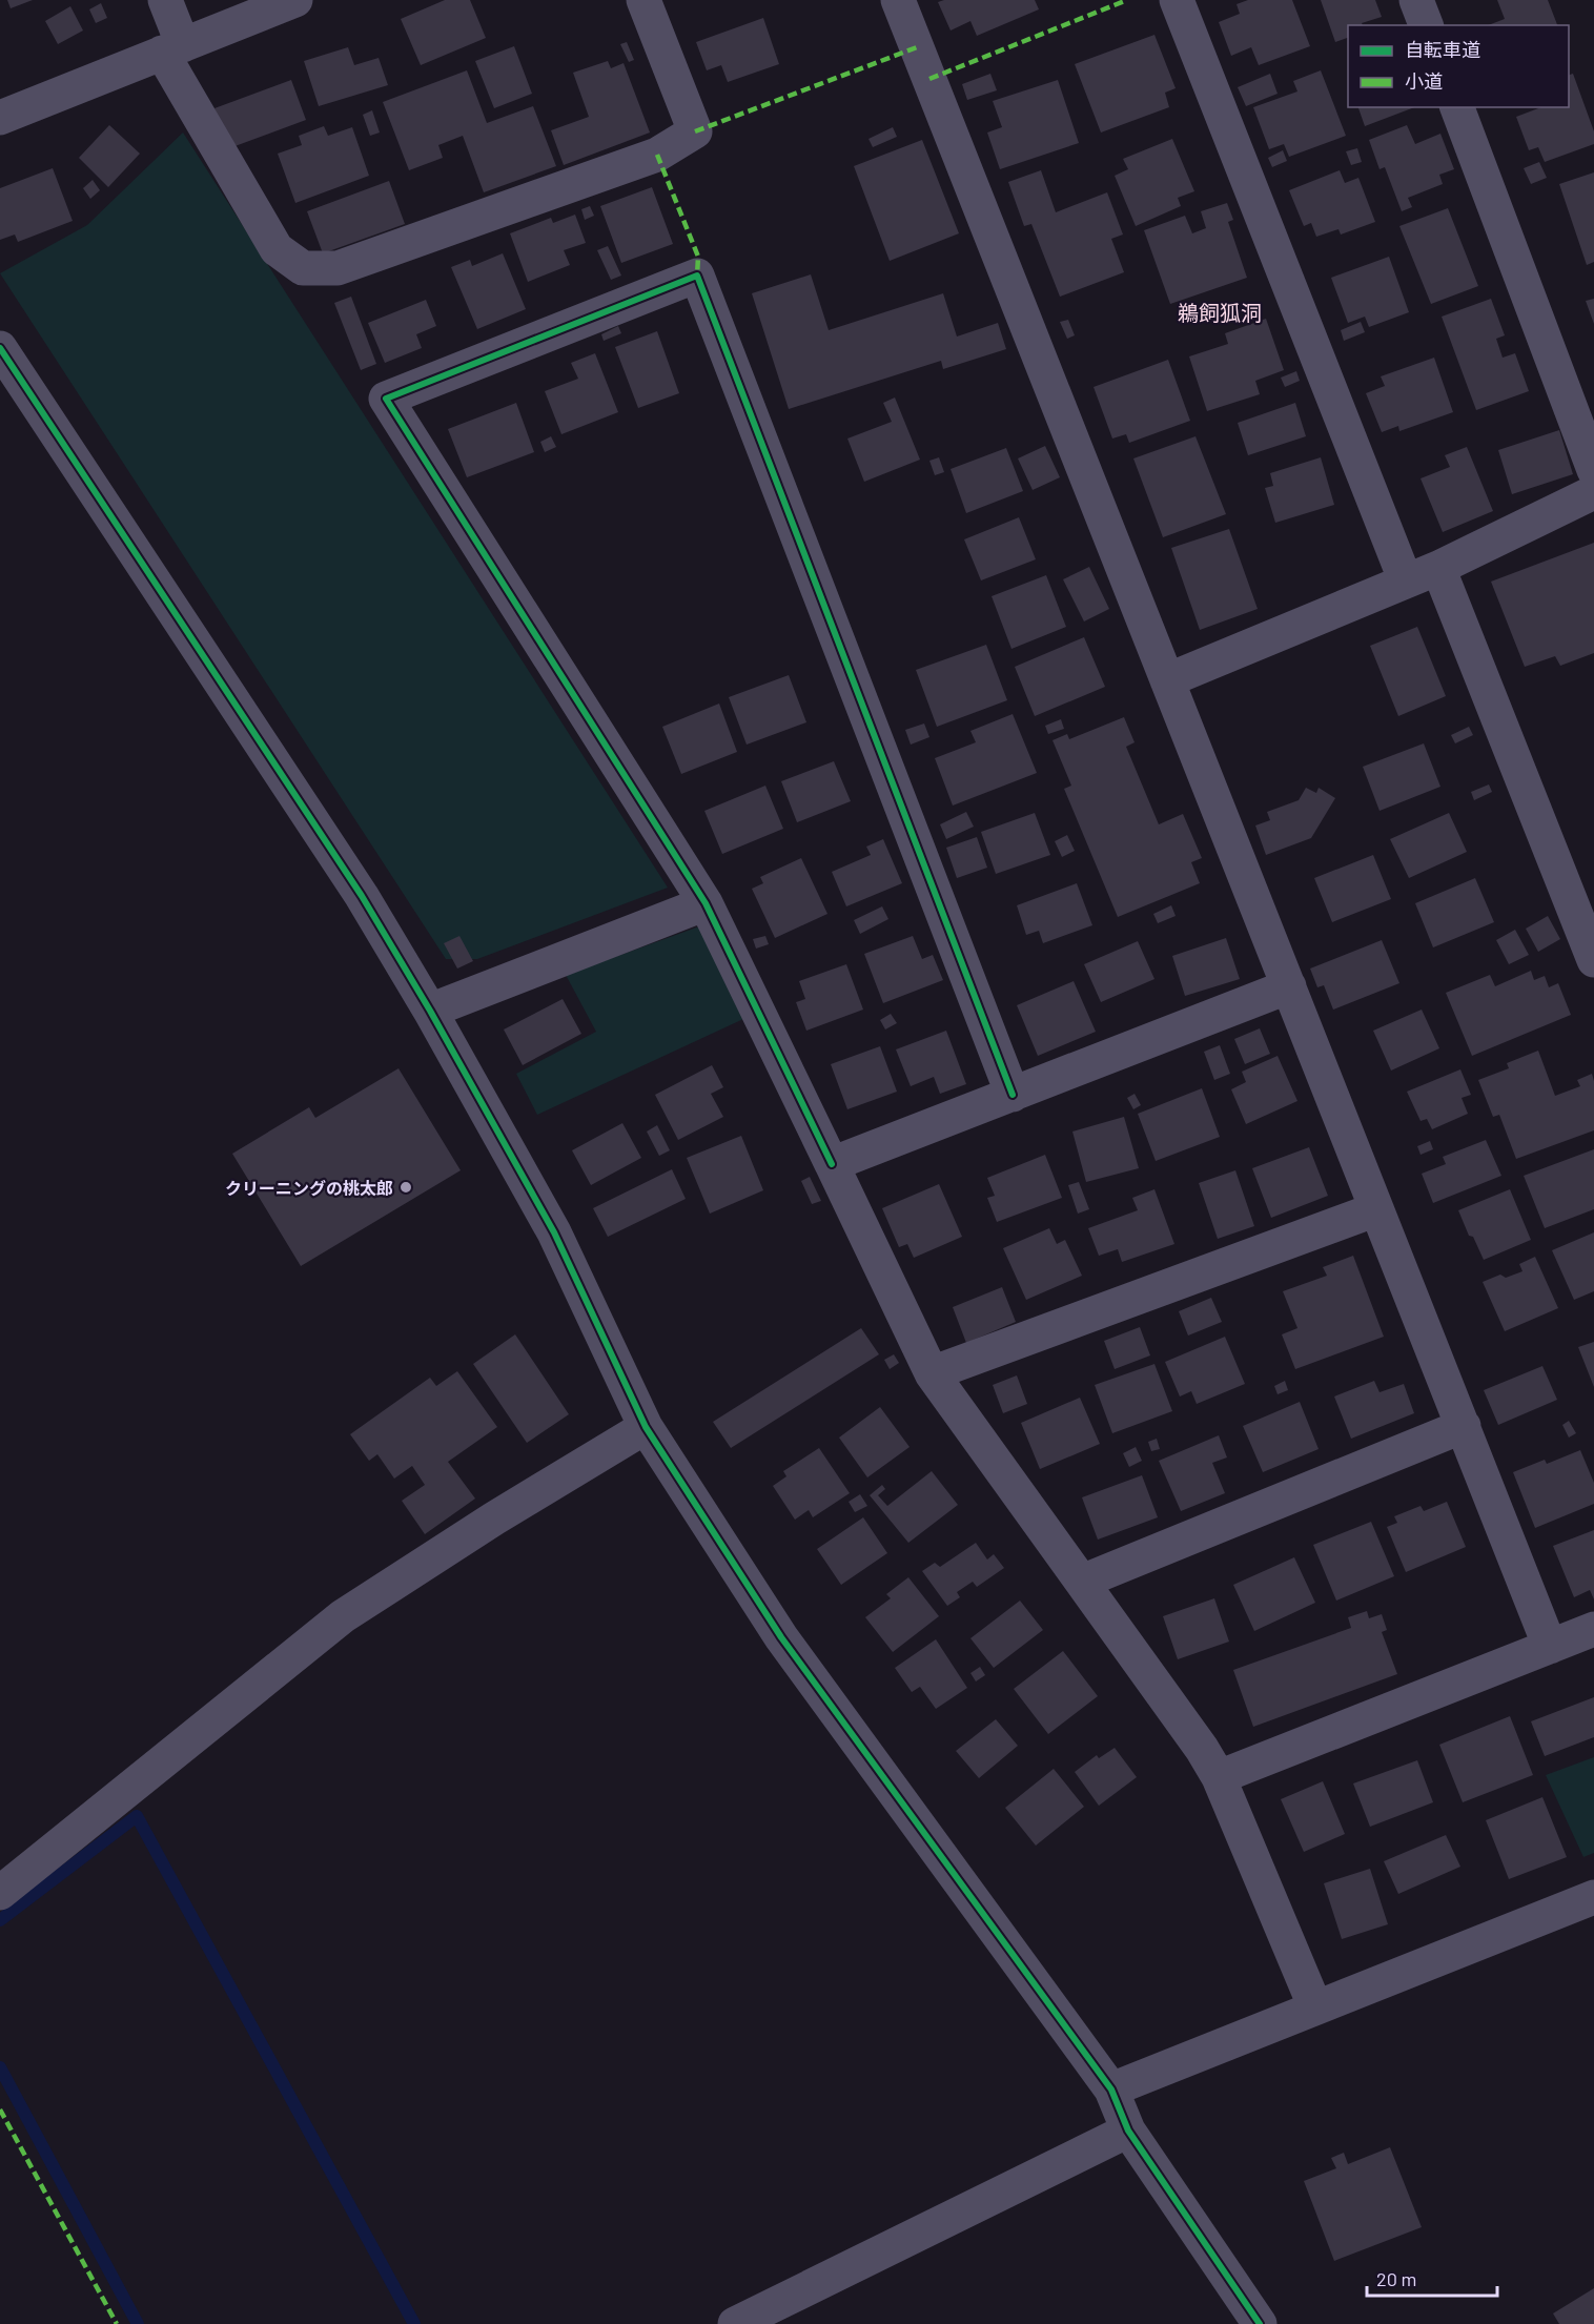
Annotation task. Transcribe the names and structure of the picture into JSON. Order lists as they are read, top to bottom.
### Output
{
  "districts": ["鵜飼狐洞"],
  "places": ["クリーニングの桃太郎"],
  "legend": ["自転車道", "小道"],
  "scale_bar": "20 m"
}
